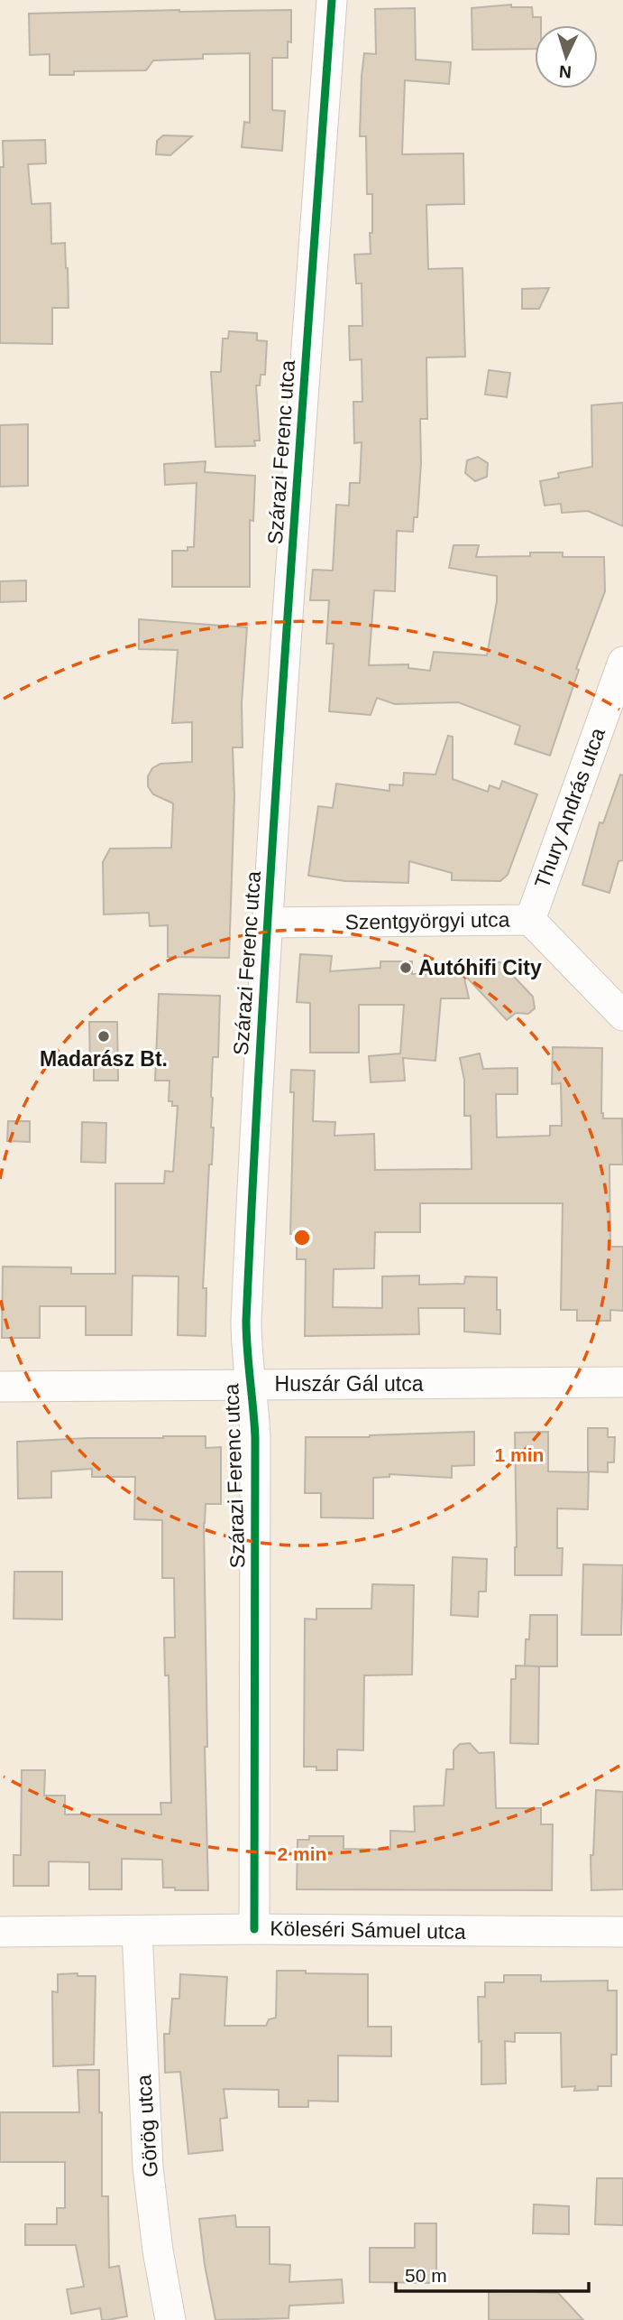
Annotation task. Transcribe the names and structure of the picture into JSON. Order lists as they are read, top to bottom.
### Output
{
  "streets": {
    "street": [
      "Szárazi Ferenc utca",
      "Thury András utca",
      "Szentgyörgyi utca",
      "Huszár Gál utca",
      "Köleséri Sámuel utca",
      "Görög utca"
    ]
  },
  "crossings": [
    ["Szárazi Ferenc utca", "Szentgyörgyi utca"],
    ["Szárazi Ferenc utca", "Huszár Gál utca"],
    ["Szárazi Ferenc utca", "Köleséri Sámuel utca"],
    ["Thury András utca", "Szentgyörgyi utca"],
    ["Köleséri Sámuel utca", "Görög utca"]
  ],
  "places": ["Autóhifi City", "Madarász Bt."],
  "scale_bar": "50 m",
  "north": "bottom",
  "rings": ["1 min", "2 min"]
}
